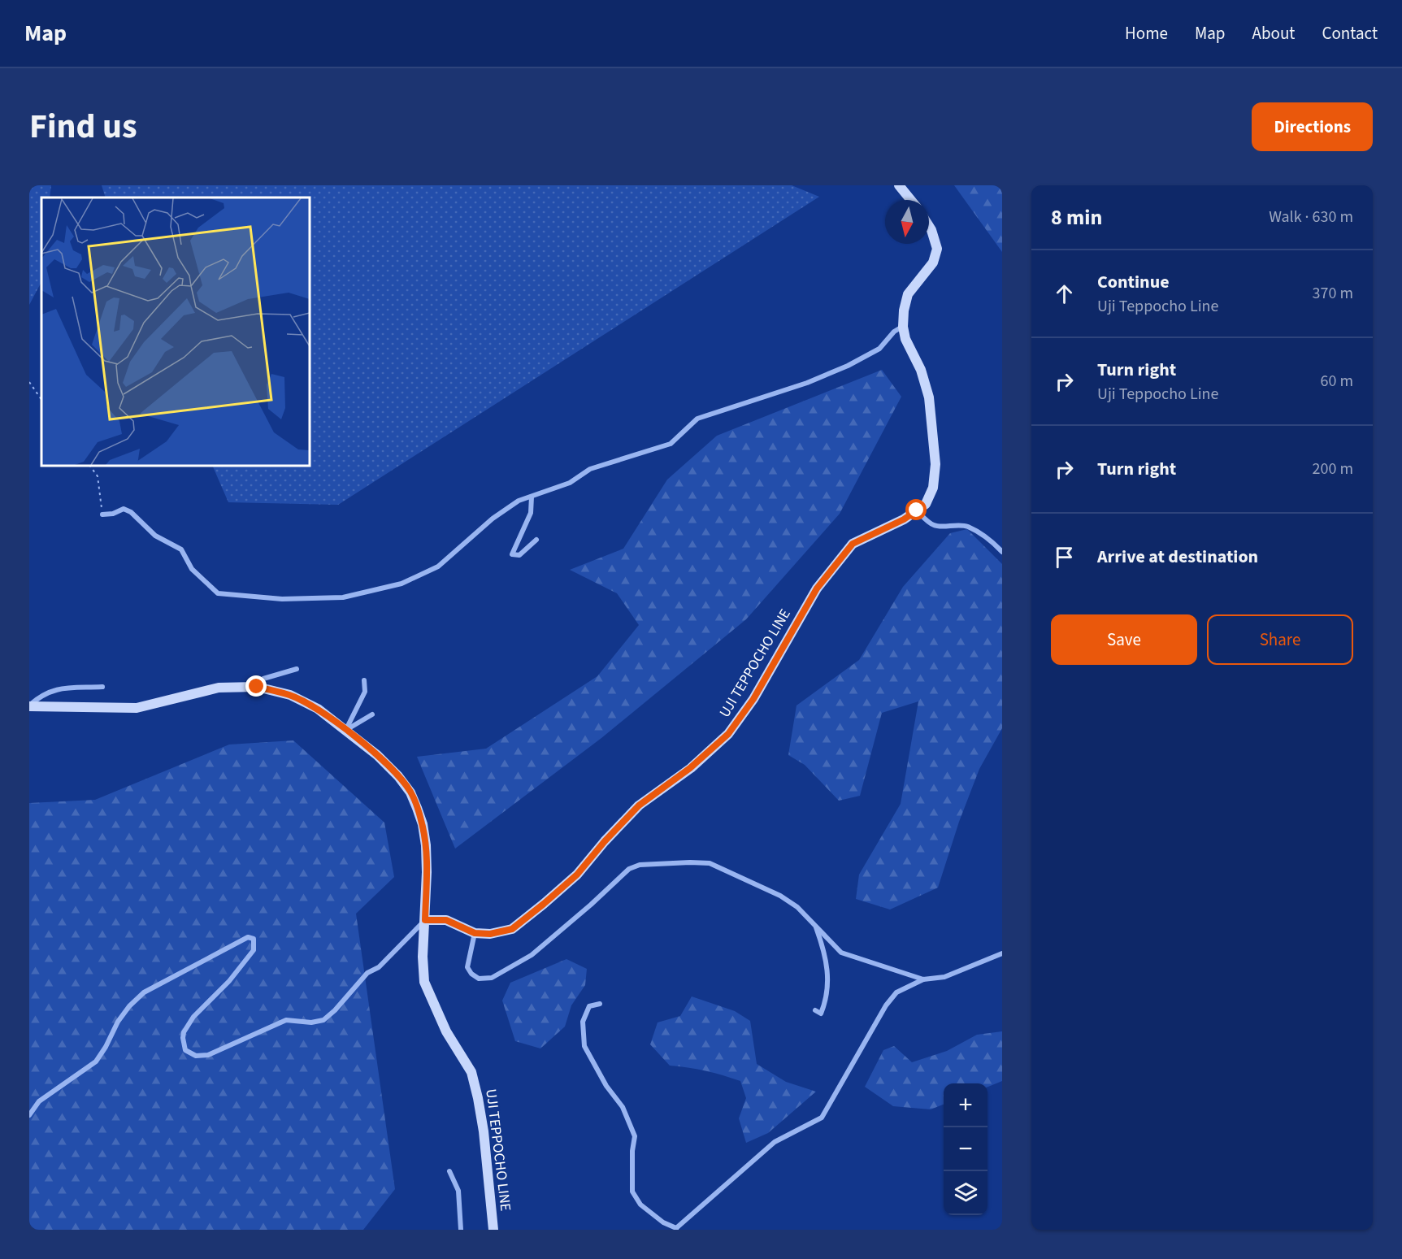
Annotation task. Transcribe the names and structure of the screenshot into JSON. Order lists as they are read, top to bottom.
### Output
{
  "streets": {
    "main road": ["UJI TEPPOCHO LINE"]
  },
  "north": "bottom",
  "page": {
    "header": "Map",
    "nav": [
      "Home",
      "Map",
      "About",
      "Contact"
    ],
    "title": "Find us",
    "buttons": [
      "Directions",
      ["Save", "Share"]
    ],
    "heading": ["8 min", "Walk · 630 m"],
    "list": [
      ["Continue", "Uji Teppocho Line", "370 m"],
      ["Turn right", "Uji Teppocho Line", "60 m"],
      ["Turn right", "200 m"],
      "Arrive at destination"
    ],
    "map_buttons": ["+", "−"]
  }
}
